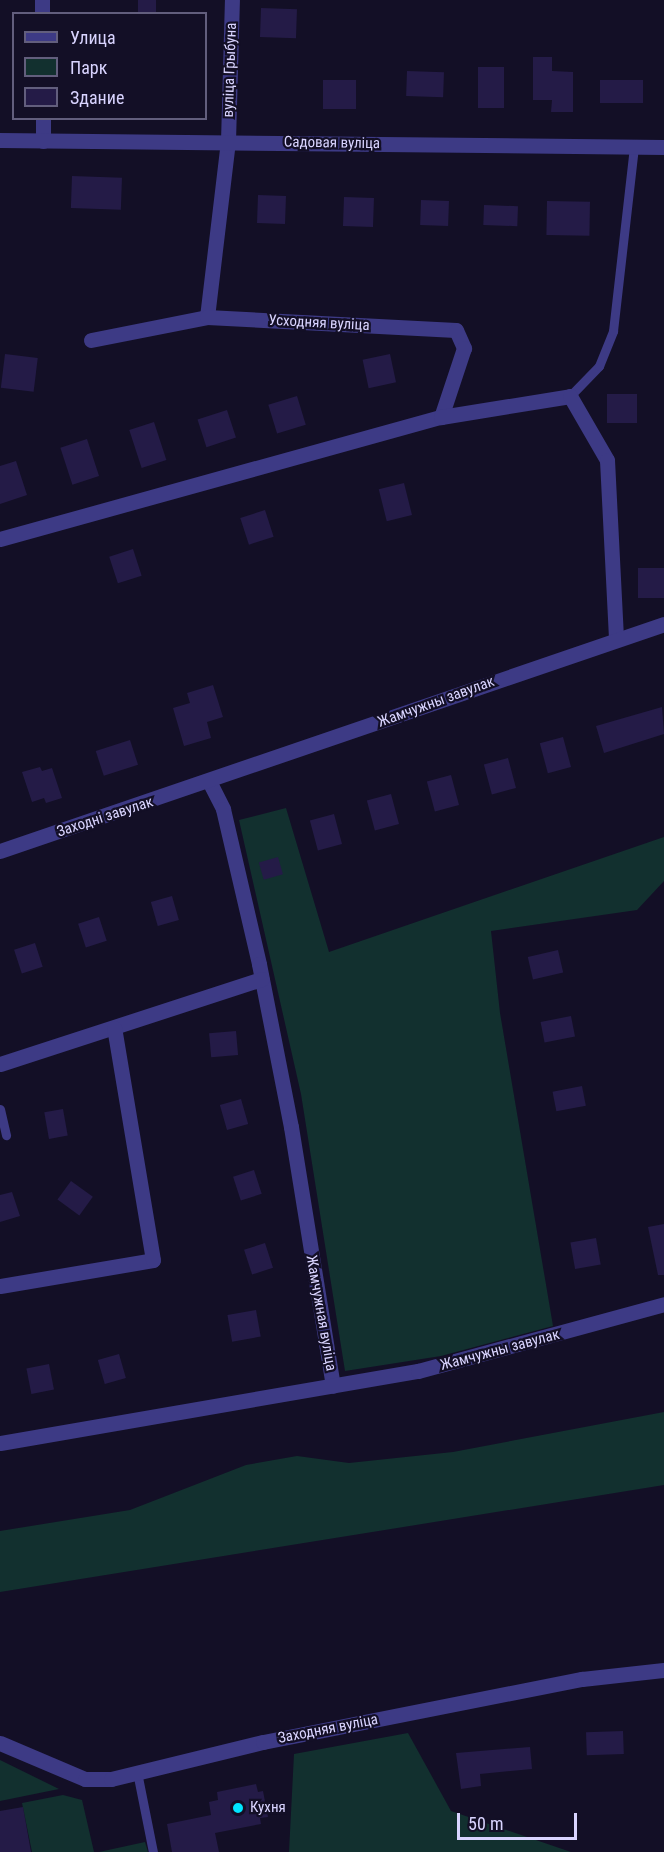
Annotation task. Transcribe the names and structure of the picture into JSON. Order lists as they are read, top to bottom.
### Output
{
  "streets": {
    "street": [
      "вуліца Грыбуна",
      "Садовая вуліца",
      "Усходняя вуліца",
      "Жамчужны завулак",
      "Заходні завулак",
      "Жамчужная вуліца",
      "Заходняя вуліца"
    ]
  },
  "crossings": [
    ["вуліца Грыбуна", "Садовая вуліца"],
    ["вуліца Грыбуна", "Усходняя вуліца"],
    ["Жамчужны завулак", "Заходні завулак"],
    ["Жамчужны завулак", "Жамчужная вуліца"],
    ["Заходні завулак", "Жамчужная вуліца"]
  ],
  "places": ["Кухня"],
  "legend": ["Улица", "Парк", "Здание"],
  "scale_bar": "50 m"
}
